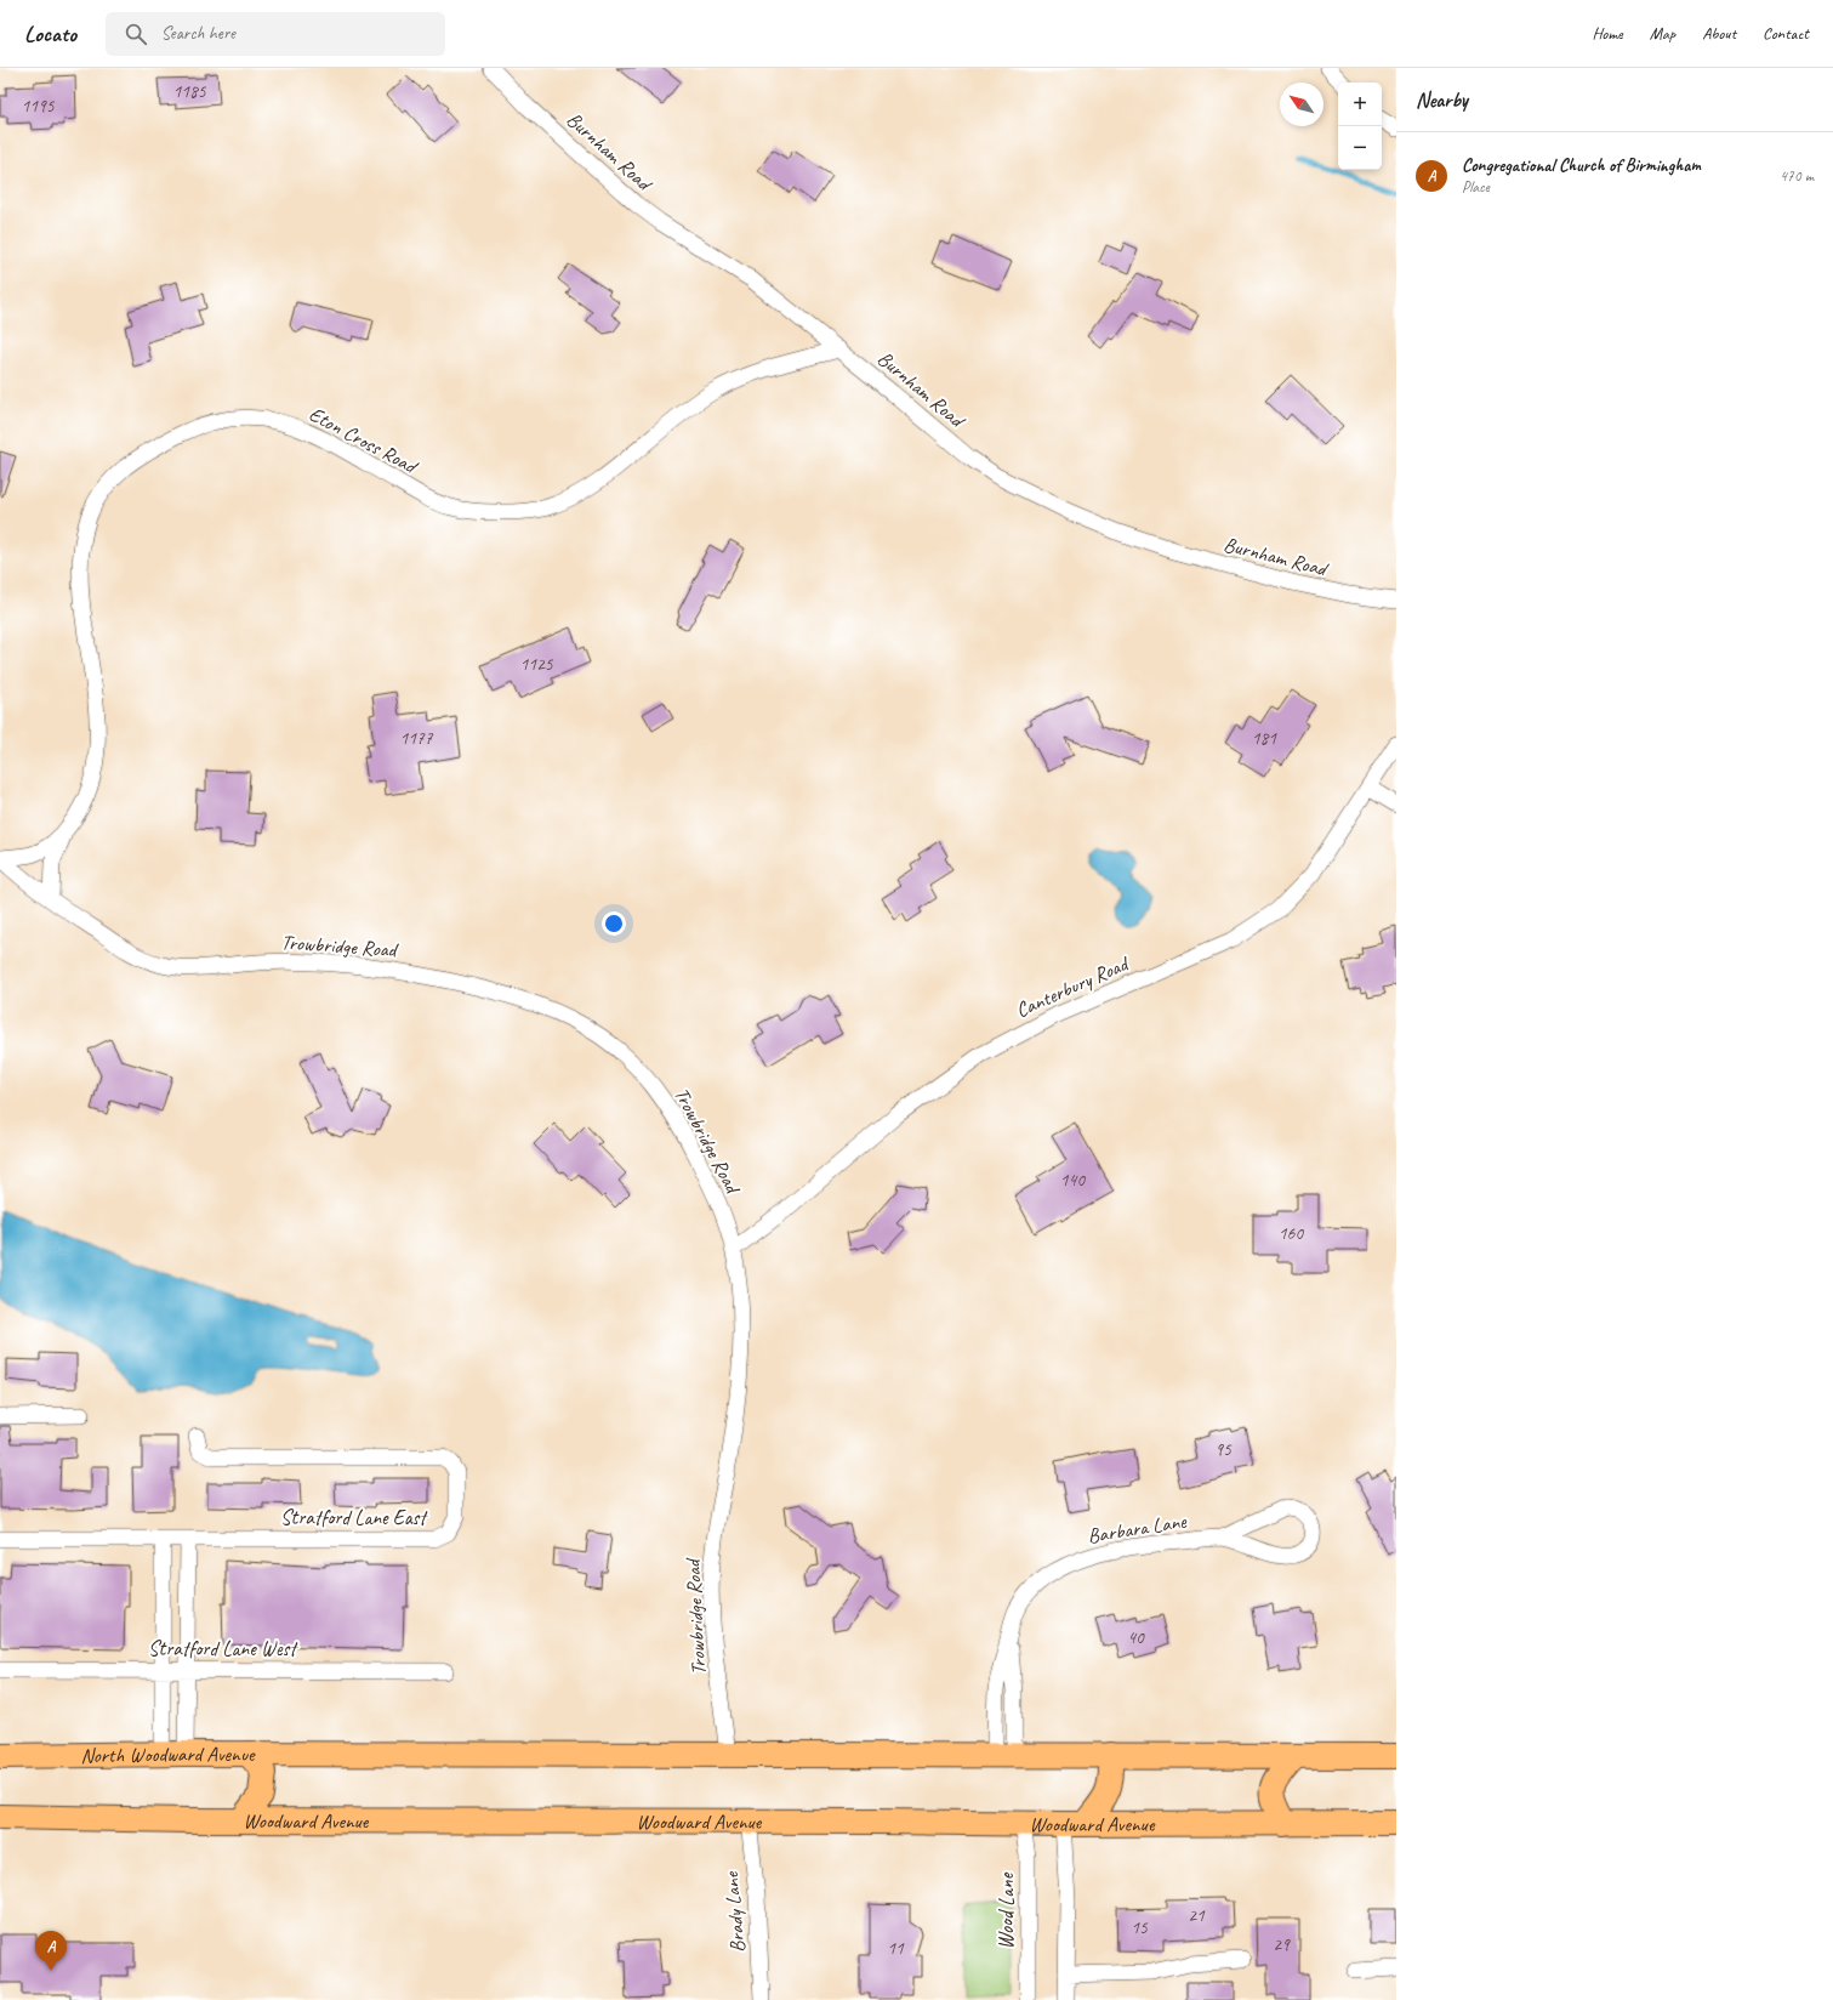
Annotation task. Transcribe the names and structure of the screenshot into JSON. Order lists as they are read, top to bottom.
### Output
{
  "streets": {
    "main road": ["North Woodward Avenue", "Woodward Avenue"],
    "street": [
      "Burnham Road",
      "Eton Cross Road",
      "Trowbridge Road",
      "Canterbury Road",
      "Stratford Lane East",
      "Barbara Lane",
      "Stratford Lane West",
      "Wood Lane",
      "Brady Lane"
    ]
  },
  "crossings": [
    ["Burnham Road", "Eton Cross Road"],
    ["Eton Cross Road", "Trowbridge Road"],
    ["Trowbridge Road", "Canterbury Road"],
    ["Trowbridge Road", "North Woodward Avenue"],
    ["Woodward Avenue", "Wood Lane"],
    ["Woodward Avenue", "Brady Lane"]
  ],
  "house_numbers": [
    "1185",
    "1195",
    "1125",
    "1177",
    "181",
    "140",
    "160",
    "95",
    "40",
    "21",
    "15",
    "29",
    "11"
  ],
  "north": "top left",
  "page": {
    "header": "Locato",
    "search": "Search here",
    "nav": [
      "Home",
      "Map",
      "About",
      "Contact"
    ],
    "heading": "Nearby",
    "map_buttons": ["+", "−"],
    "list": [
      {
        "mark": "A",
        "name": "Congregational Church of Birmingham",
        "note": "Place",
        "value": "470 m"
      }
    ],
    "pins": "A"
  }
}
